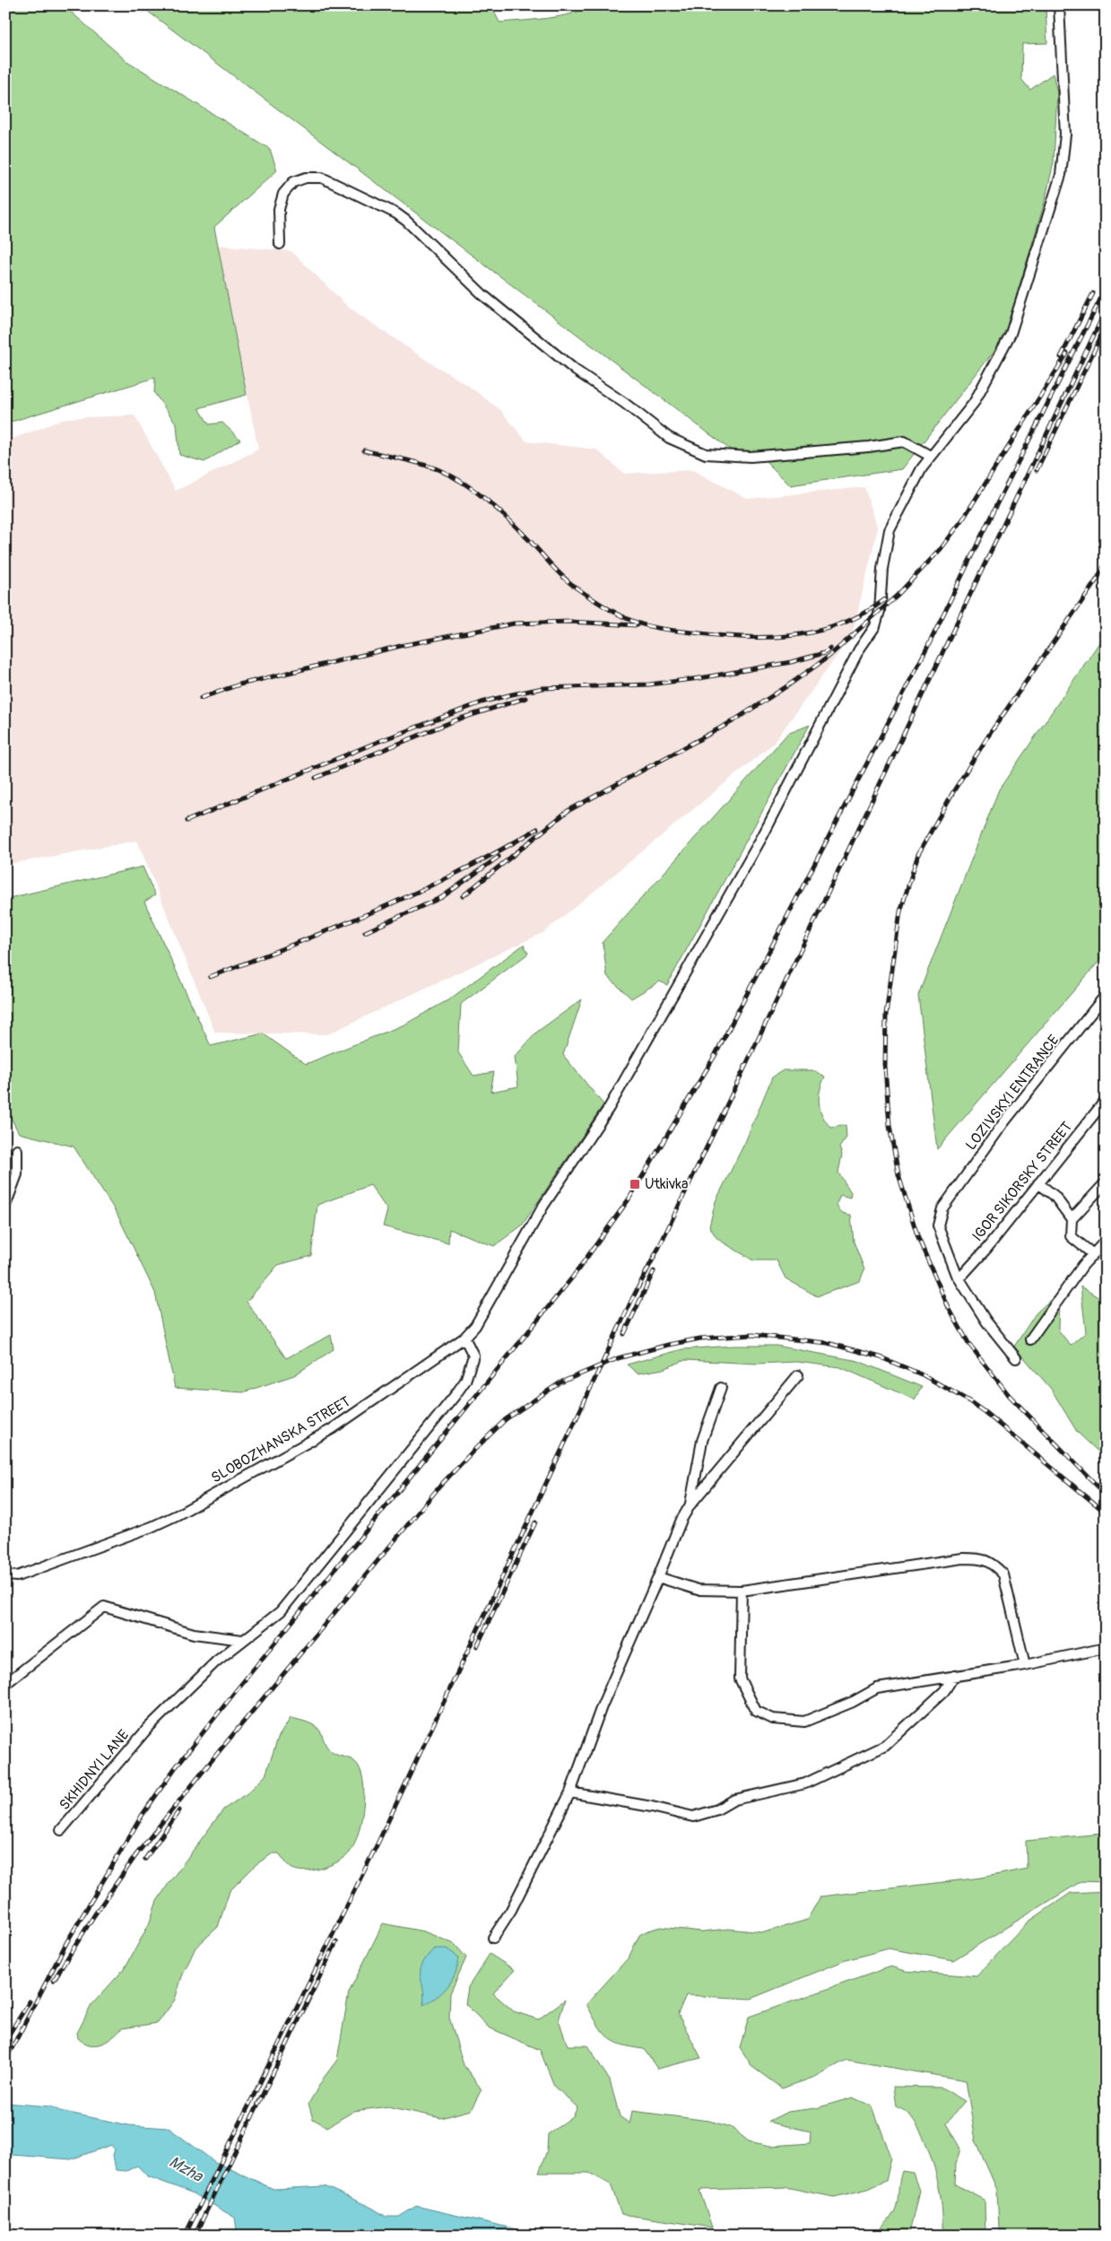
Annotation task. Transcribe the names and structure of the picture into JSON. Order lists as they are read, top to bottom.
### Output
{
  "streets": {
    "street": [
      "LOZIVSKYI ENTRANCE",
      "IGOR SIKORSKY STREET",
      "SLOBOZHANSKA STREET",
      "SKHIDNYI LANE"
    ]
  },
  "crossings": [
    ["LOZIVSKYI ENTRANCE", "IGOR SIKORSKY STREET"],
    ["SLOBOZHANSKA STREET", "SKHIDNYI LANE"]
  ],
  "water": ["Mzha"],
  "places": {
    "transit": ["Utkivka"]
  }
}
